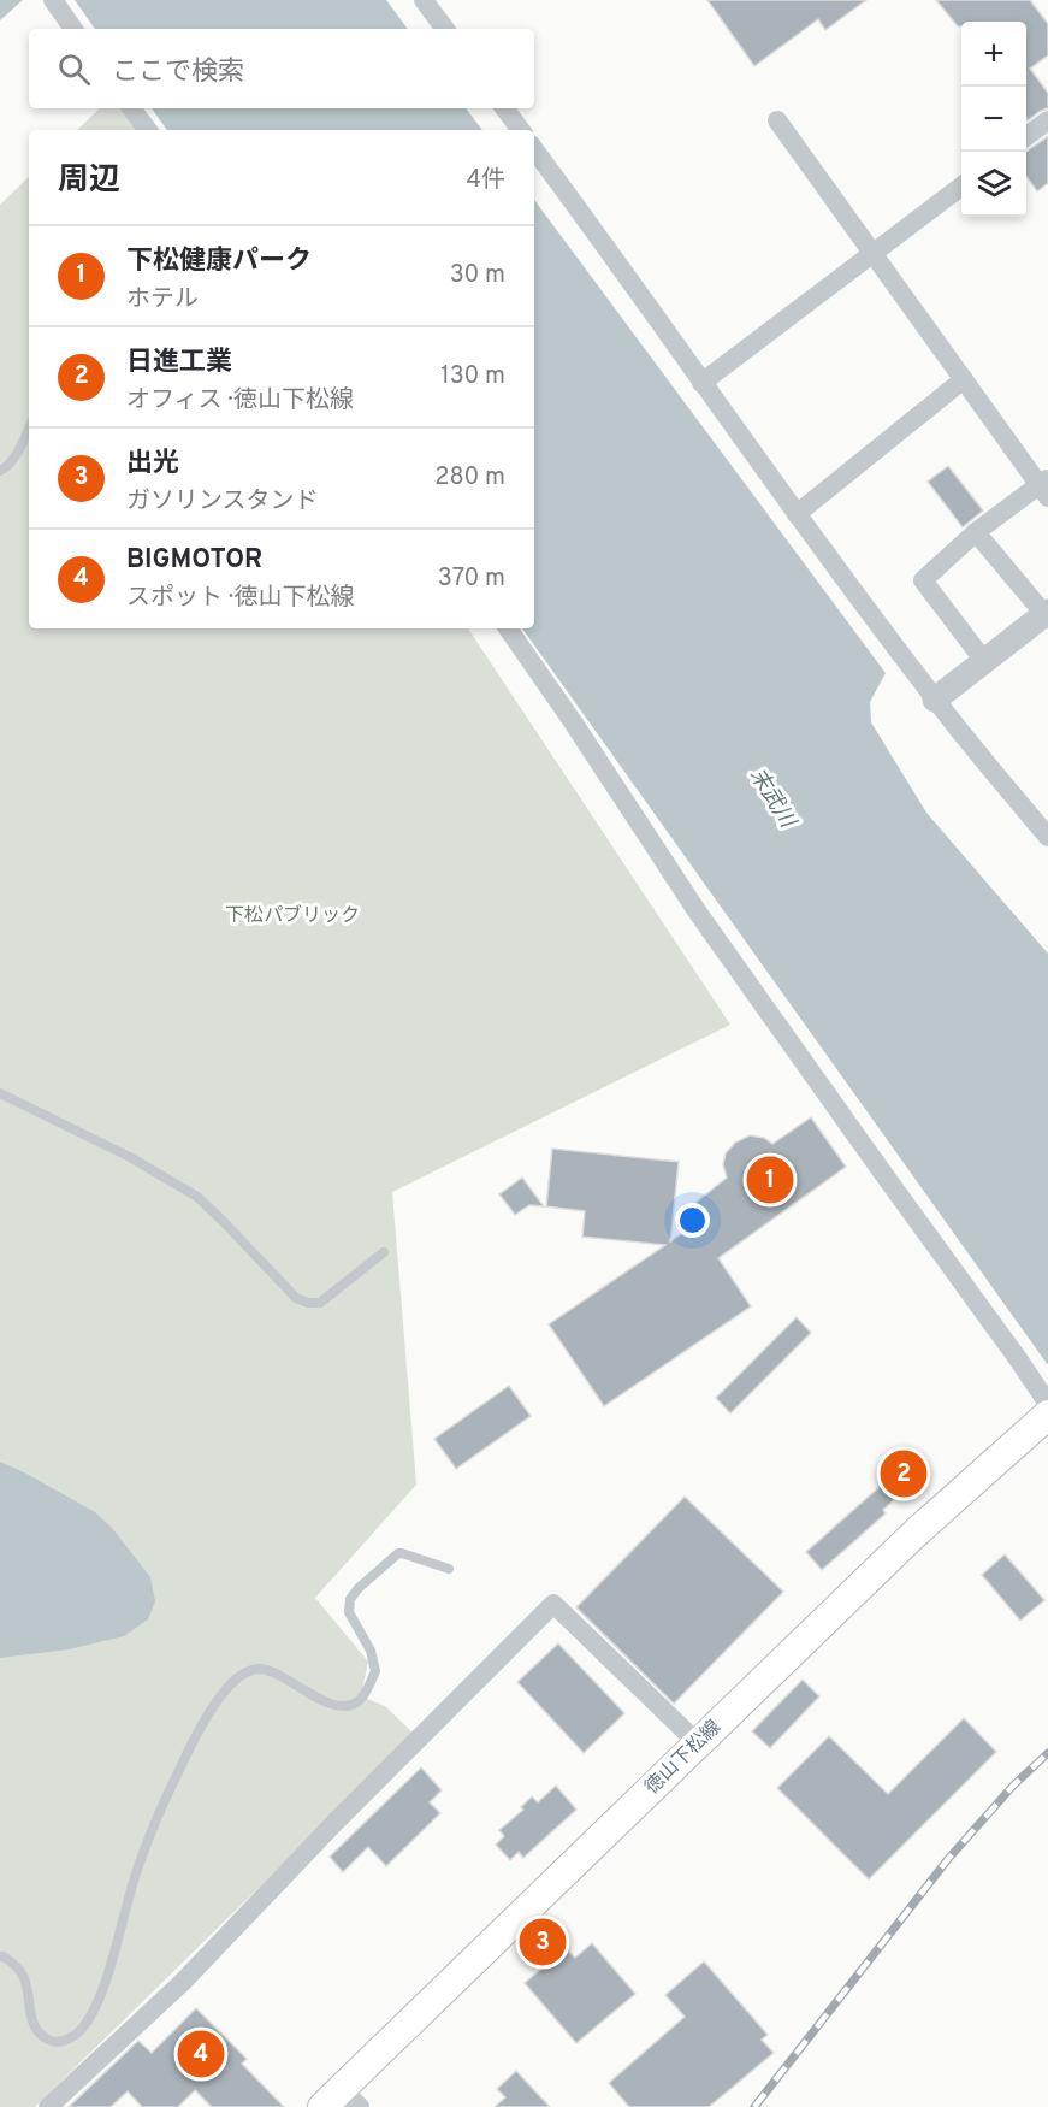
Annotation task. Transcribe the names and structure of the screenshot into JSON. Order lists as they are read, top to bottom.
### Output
{
  "streets": {
    "main road": ["徳山下松線"]
  },
  "water": ["末武川"],
  "parks": ["下松パブリック"],
  "page": {
    "map_buttons": ["+", "−"],
    "search": "ここで検索",
    "heading": ["周辺", "4件"],
    "list": [
      {
        "mark": "1",
        "name": "下松健康パーク",
        "note": "ホテル",
        "value": "30 m"
      },
      {
        "mark": "2",
        "name": "日進工業",
        "note": "オフィス · 徳山下松線",
        "value": "130 m"
      },
      {
        "mark": "3",
        "name": "出光",
        "note": "ガソリンスタンド",
        "value": "280 m"
      },
      {
        "mark": "4",
        "name": "BIGMOTOR",
        "note": "スポット · 徳山下松線",
        "value": "370 m"
      }
    ],
    "pins": [
      "1",
      "2",
      "3",
      "4"
    ]
  }
}
